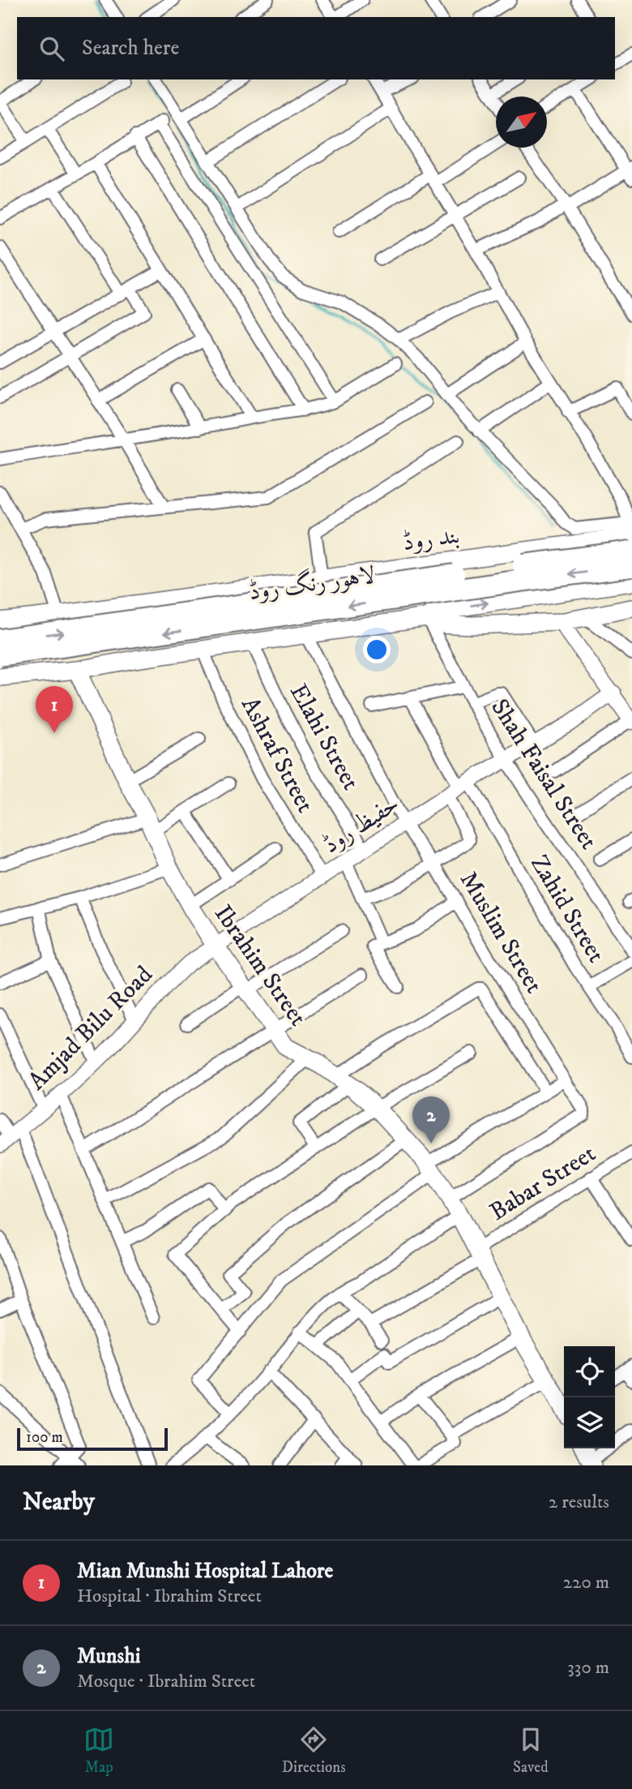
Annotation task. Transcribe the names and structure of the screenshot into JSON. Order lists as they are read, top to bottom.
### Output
{
  "streets": {
    "highway": ["لاہور رنگ روڈ"],
    "main road": ["بند روڈ", "Ibrahim Street"],
    "street": [
      "Elahi Street",
      "Ashraf Street",
      "Shah Faisal Street",
      "حفیظ روڈ",
      "Zahid Street",
      "Muslim Street",
      "Amjad Bilu Road",
      "Babar Street"
    ]
  },
  "crossings": [
    ["Elahi Street", "حفیظ روڈ"],
    ["Ashraf Street", "حفیظ روڈ"],
    ["Shah Faisal Street", "حفیظ روڈ"],
    ["حفیظ روڈ", "Zahid Street"],
    ["حفیظ روڈ", "Muslim Street"],
    ["حفیظ روڈ", "Ibrahim Street"],
    ["حفیظ روڈ", "Amjad Bilu Road"],
    ["Muslim Street", "Ibrahim Street"],
    ["Ibrahim Street", "Amjad Bilu Road"],
    ["Ibrahim Street", "Babar Street"]
  ],
  "scale_bar": "100 m",
  "north": "top right",
  "page": {
    "search": "Search here",
    "pins": ["1", "2"],
    "scale": "100 m",
    "heading": ["Nearby", "2 results"],
    "list": [
      {
        "mark": "1",
        "name": "Mian Munshi Hospital Lahore",
        "note": "Hospital · Ibrahim Street",
        "value": "220 m"
      },
      {
        "mark": "2",
        "name": "Munshi",
        "note": "Mosque · Ibrahim Street",
        "value": "330 m"
      }
    ],
    "nav": ["Map", "Directions", "Saved"]
  }
}
